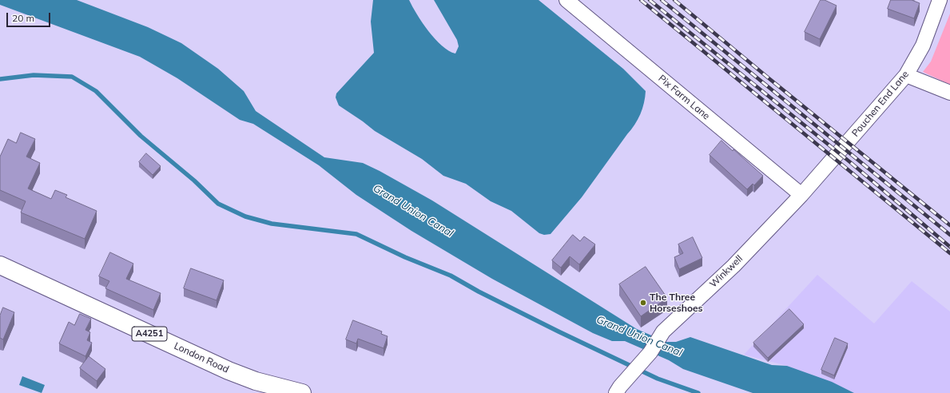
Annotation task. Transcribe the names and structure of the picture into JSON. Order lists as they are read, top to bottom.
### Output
{
  "streets": {
    "main road": ["A4251", "London Road"],
    "street": ["Pix Farm Lane", "Pouchen End Lane", "Winkwell"]
  },
  "crossings": [
    ["Pix Farm Lane", "Pouchen End Lane"],
    ["Pix Farm Lane", "Winkwell"],
    ["Pouchen End Lane", "Winkwell"]
  ],
  "water": ["Grand Union Canal"],
  "places": ["The Three Horseshoes"],
  "scale_bar": "20 m"
}
